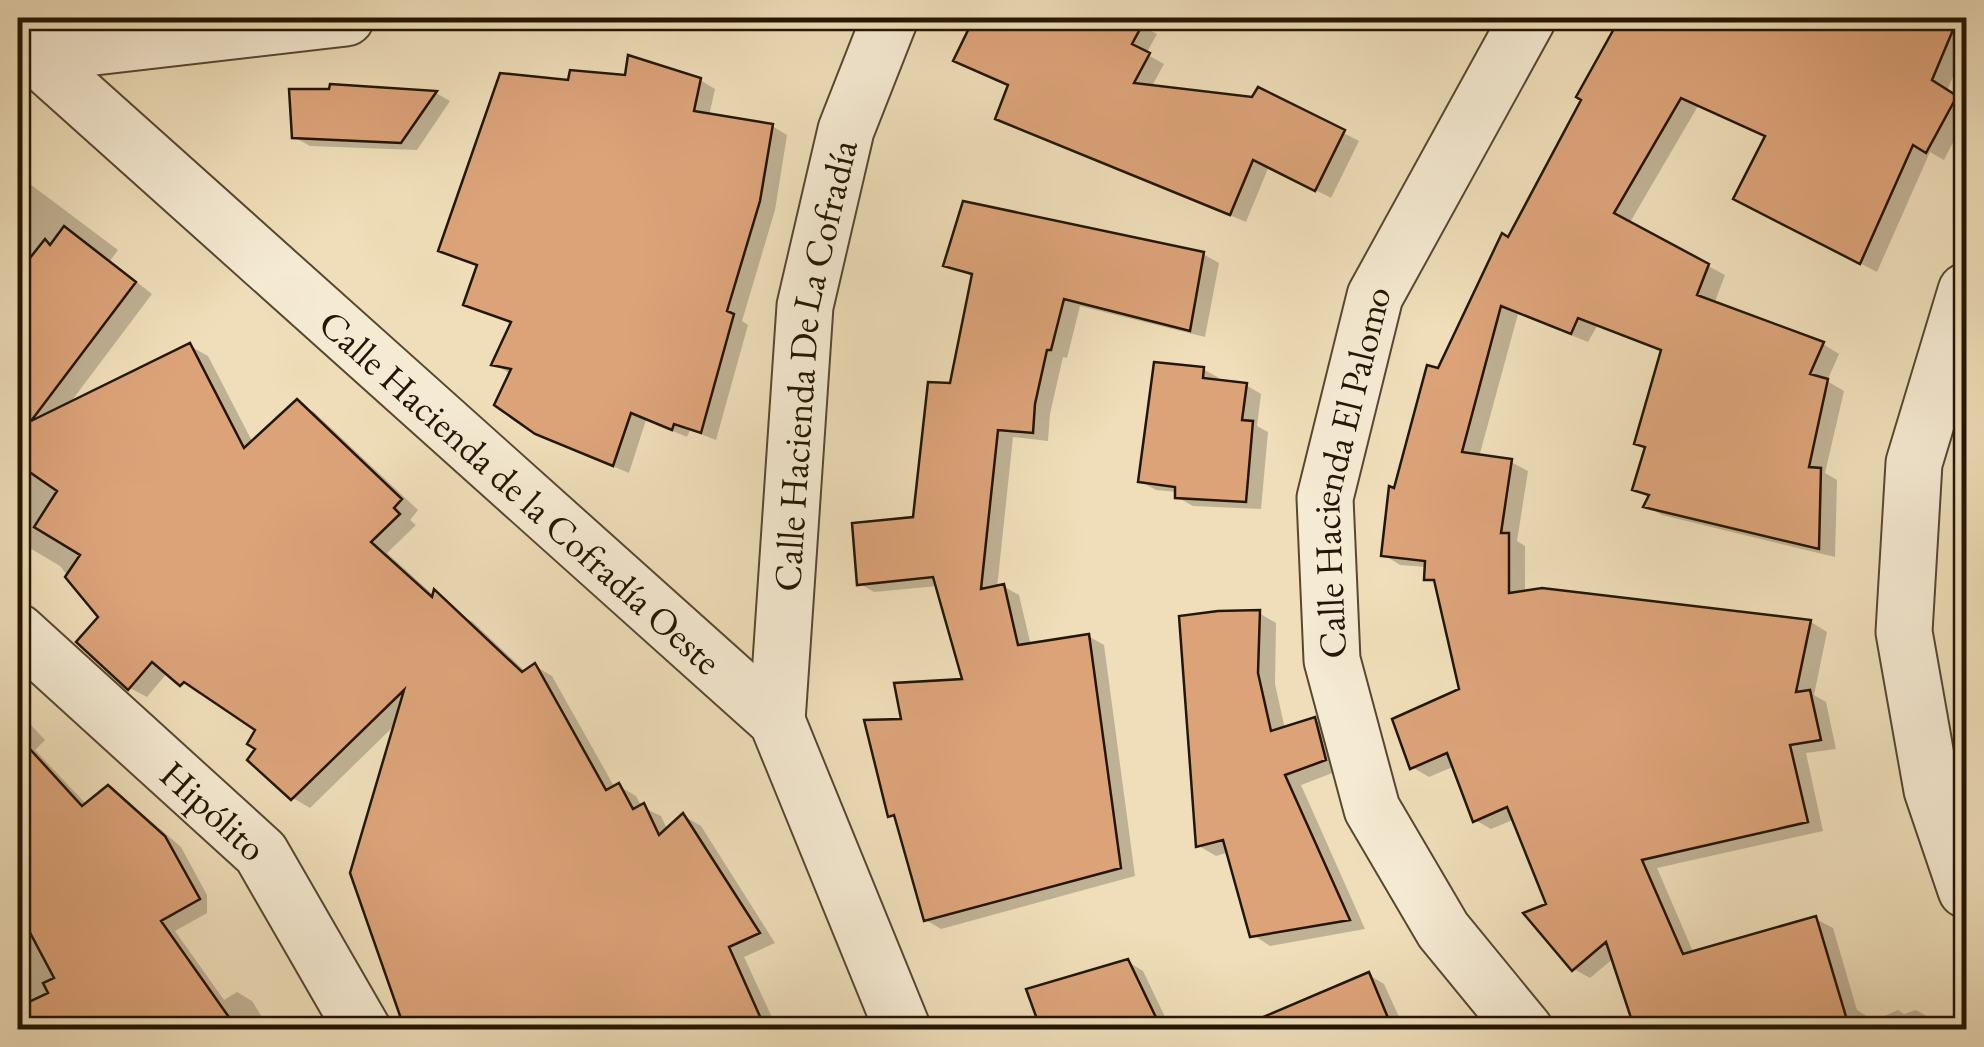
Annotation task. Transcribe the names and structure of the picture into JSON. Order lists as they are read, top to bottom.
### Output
{
  "streets": {
    "street": [
      "Calle Hacienda De La Cofradía",
      "Calle Hacienda El Palomo",
      "Calle Hacienda de la Cofradía Oeste",
      "Hipólito"
    ]
  },
  "crossings": [
    ["Calle Hacienda De La Cofradía", "Calle Hacienda de la Cofradía Oeste"]
  ]
}
